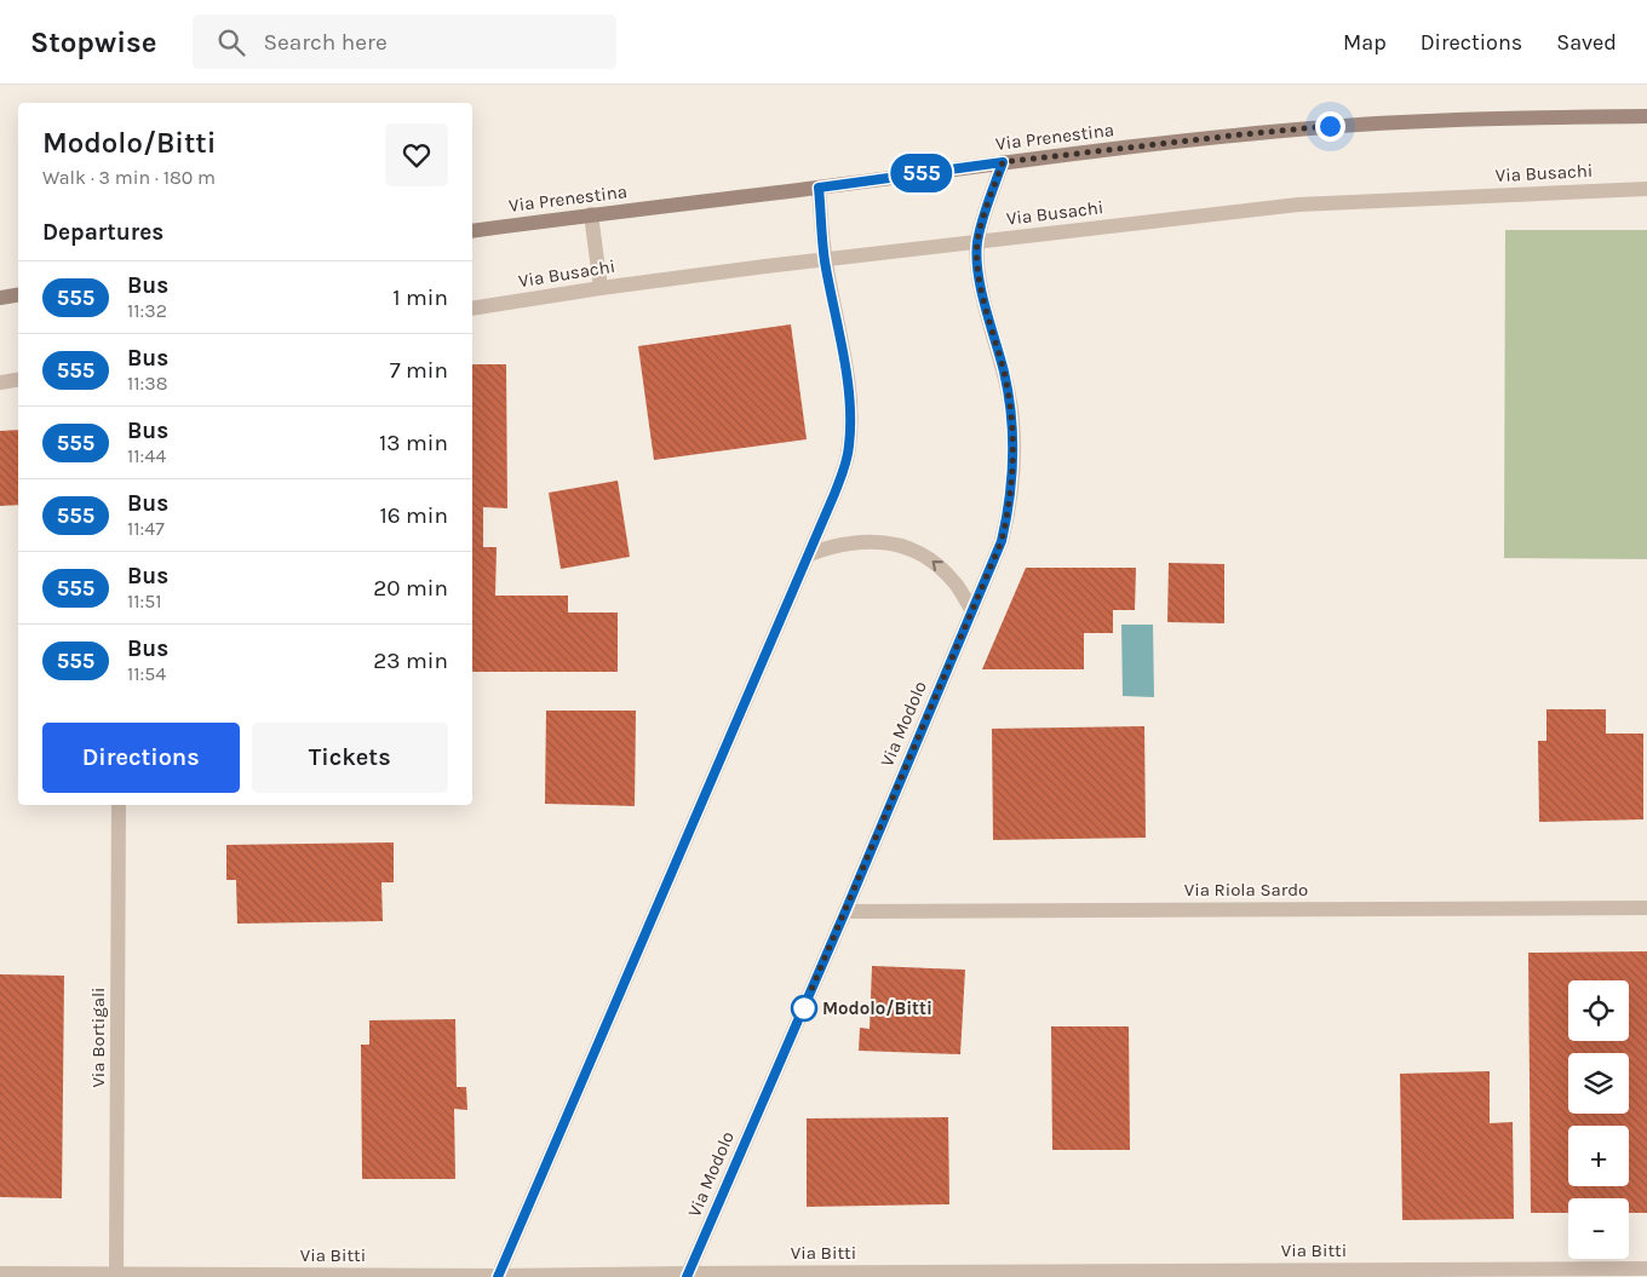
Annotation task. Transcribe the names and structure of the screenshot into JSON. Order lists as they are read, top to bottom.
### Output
{
  "streets": {
    "main road": ["Via Prenestina"],
    "street": [
      "Via Busachi",
      "Via Modolo",
      "Via Riola Sardo",
      "Via Bortigali",
      "Via Bitti"
    ]
  },
  "crossings": [
    ["Via Prenestina", "Via Modolo"],
    ["Via Busachi", "Via Modolo"],
    ["Via Modolo", "Via Riola Sardo"],
    ["Via Modolo", "Via Bitti"],
    ["Via Bortigali", "Via Bitti"]
  ],
  "places": ["Modolo/Bitti"],
  "lines": ["bus line 555"],
  "page": {
    "header": "Stopwise",
    "search": "Search here",
    "nav": ["Map", "Directions", "Saved"],
    "on_map": "555",
    "heading": [
      ["Modolo/Bitti", "Walk · 3 min · 180 m"],
      "Departures"
    ],
    "list": [
      {
        "mark": "555",
        "name": "Bus",
        "note": "11:32",
        "value": "1 min"
      },
      {
        "mark": "555",
        "name": "Bus",
        "note": "11:38",
        "value": "7 min"
      },
      {
        "mark": "555",
        "name": "Bus",
        "note": "11:44",
        "value": "13 min"
      },
      {
        "mark": "555",
        "name": "Bus",
        "note": "11:47",
        "value": "16 min"
      },
      {
        "mark": "555",
        "name": "Bus",
        "note": "11:51",
        "value": "20 min"
      },
      {
        "mark": "555",
        "name": "Bus",
        "note": "11:54",
        "value": "23 min"
      }
    ],
    "buttons": ["Directions", "Tickets"],
    "map_buttons": ["+", "−"]
  }
}
